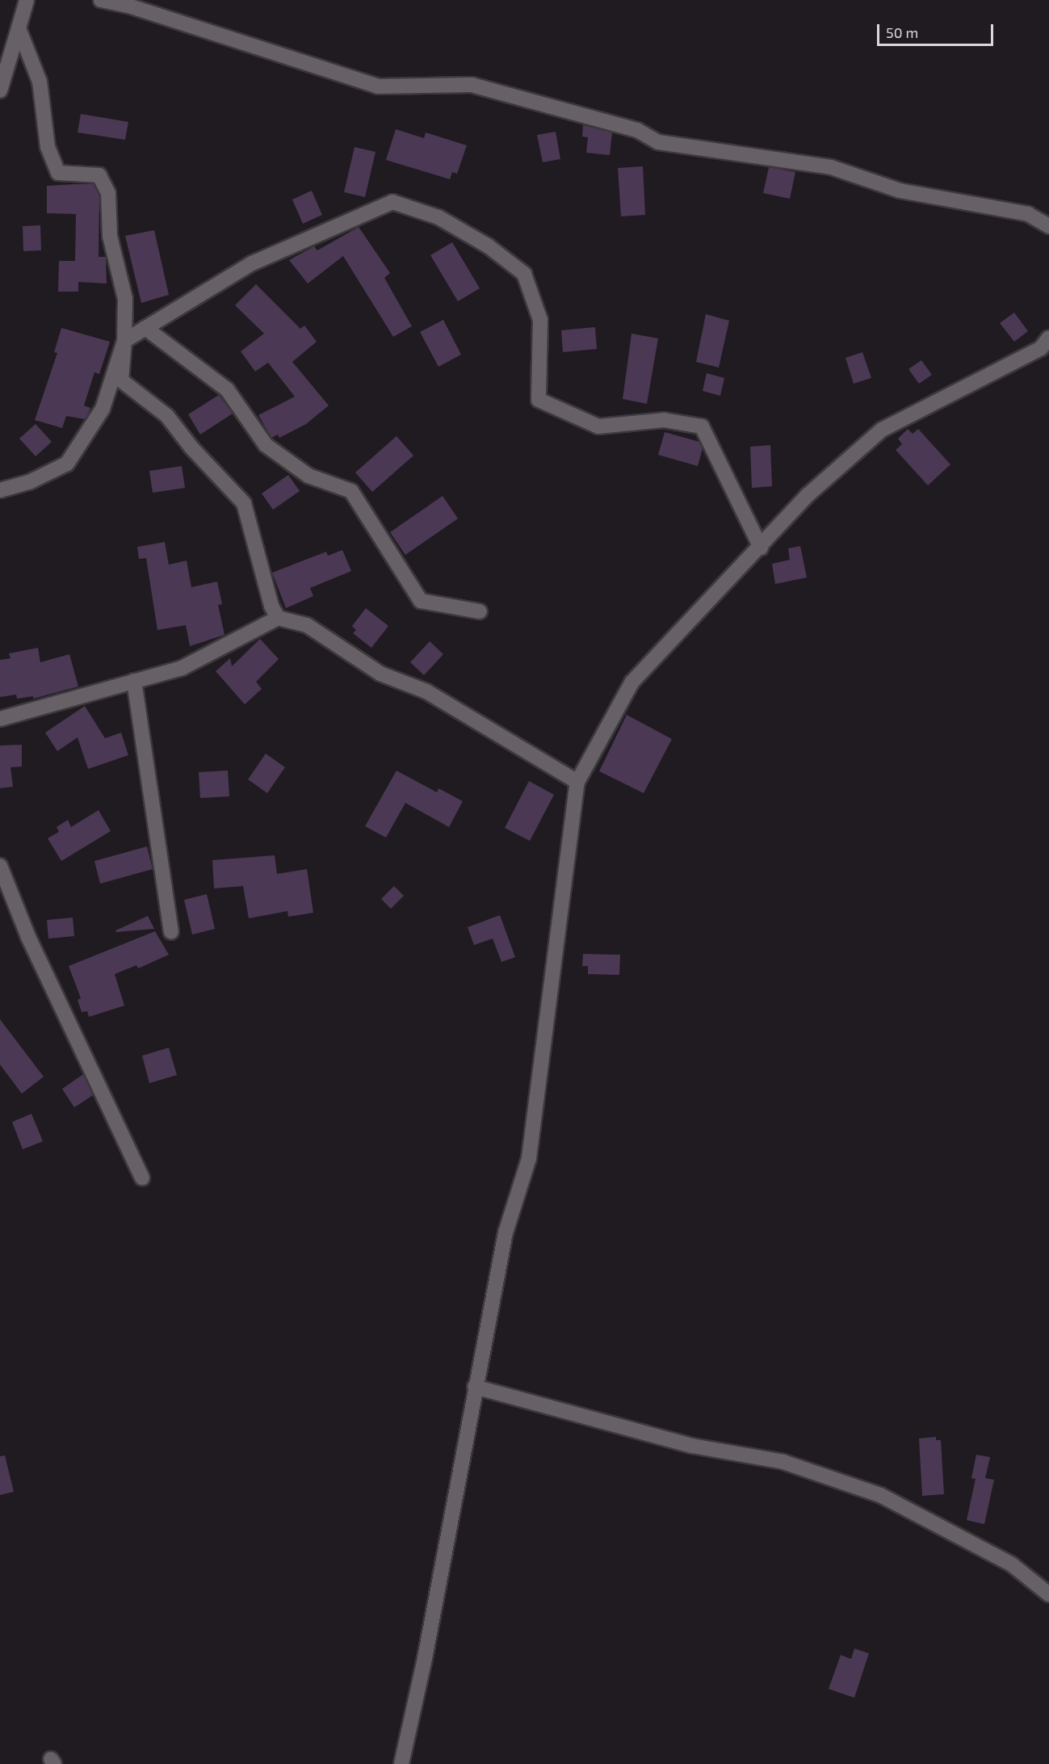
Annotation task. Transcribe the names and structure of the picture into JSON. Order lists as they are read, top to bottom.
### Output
{
  "scale_bar": "50 m"
}
